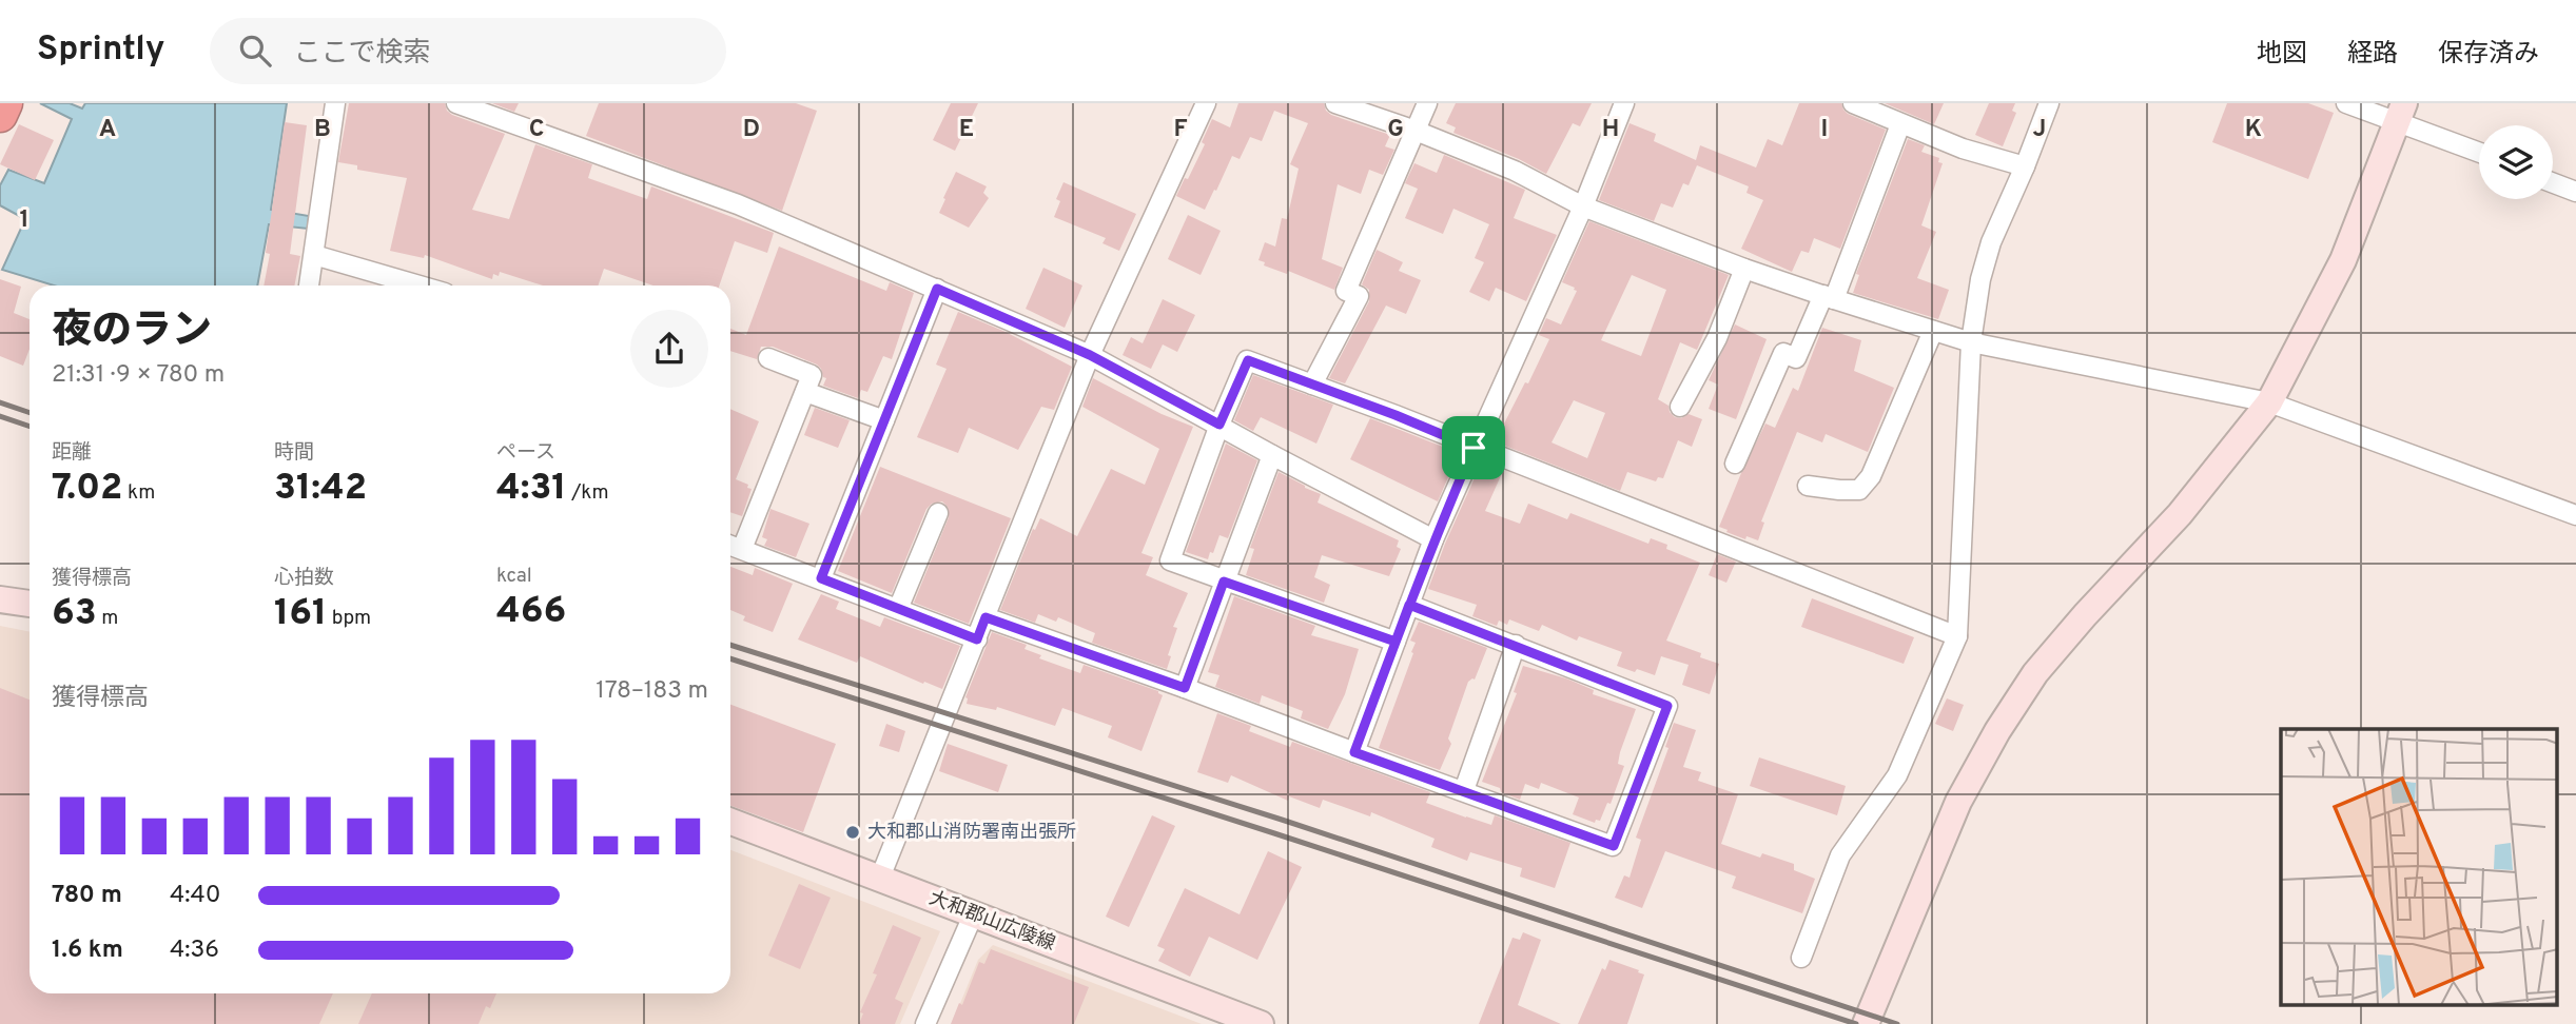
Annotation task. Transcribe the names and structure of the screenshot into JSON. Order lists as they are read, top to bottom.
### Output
{
  "streets": {
    "street": ["大和郡山広陵線"]
  },
  "places": ["大和郡山消防署南出張所"],
  "page": {
    "header": "Sprintly",
    "search": "ここで検索",
    "nav": ["地図", "経路", "保存済み"],
    "heading": ["夜のラン", "21:31 · 9 × 780 m"],
    "stats": [
      ["距離", "7.02 km"],
      ["時間", "31:42"],
      ["ペース", "4:31 /km"],
      ["獲得標高", "63 m"],
      ["心拍数", "161 bpm"],
      ["kcal", "466"]
    ],
    "chart": ["獲得標高", "178–183 m"],
    "list": [
      {
        "name": "780 m",
        "note": "4:40"
      },
      {
        "name": "1.6 km",
        "note": "4:36"
      }
    ]
  },
  "grid": {
    "columns": [
      "A",
      "B",
      "C",
      "D",
      "E",
      "F",
      "G",
      "H",
      "I",
      "J",
      "K"
    ],
    "rows": ["1"]
  }
}
